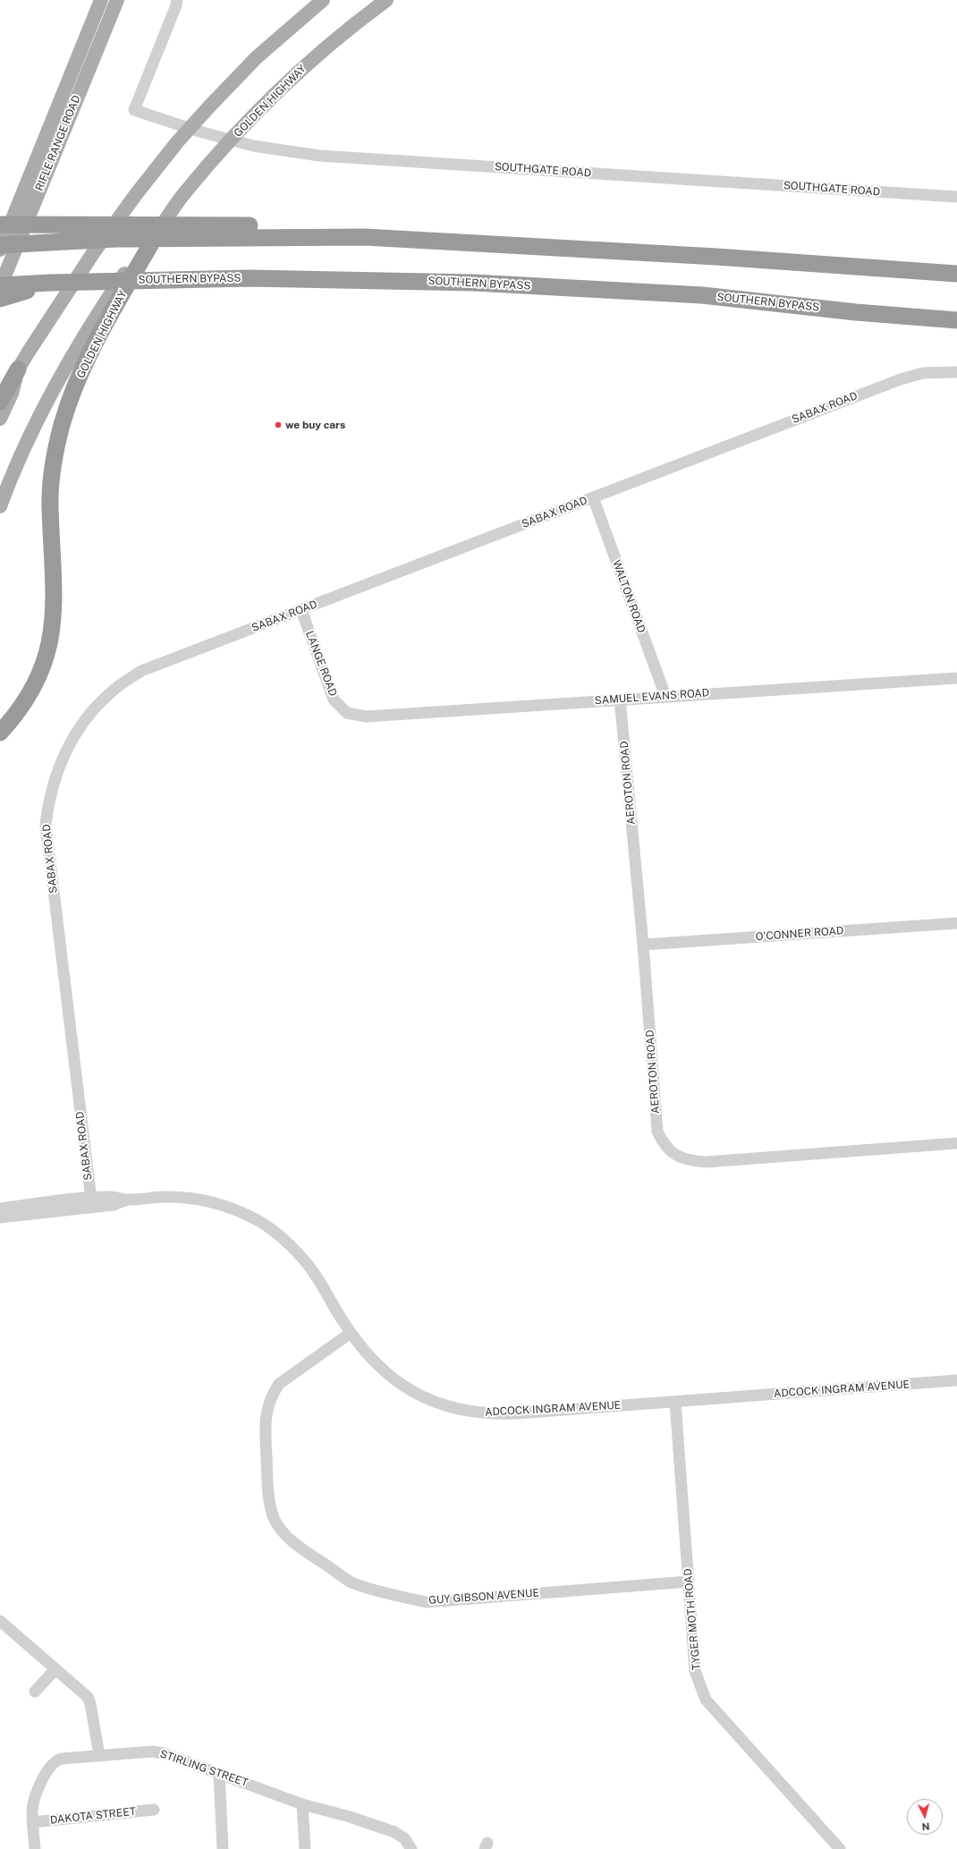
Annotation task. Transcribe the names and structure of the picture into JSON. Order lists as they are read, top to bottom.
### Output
{
  "streets": {
    "highway": ["GOLDEN HIGHWAY", "SOUTHERN BYPASS"],
    "main road": ["RIFLE RANGE ROAD"],
    "street": [
      "SOUTHGATE ROAD",
      "SABAX ROAD",
      "WALTON ROAD",
      "LANGE ROAD",
      "SAMUEL EVANS ROAD",
      "AEROTON ROAD",
      "O'CONNER ROAD",
      "ADCOCK INGRAM AVENUE",
      "GUY GIBSON AVENUE",
      "TYGER MOTH ROAD",
      "STIRLING STREET",
      "DAKOTA STREET"
    ]
  },
  "crossings": [
    ["RIFLE RANGE ROAD", "SOUTHERN BYPASS"],
    ["SABAX ROAD", "WALTON ROAD"],
    ["SABAX ROAD", "LANGE ROAD"],
    ["SABAX ROAD", "ADCOCK INGRAM AVENUE"],
    ["WALTON ROAD", "SAMUEL EVANS ROAD"],
    ["LANGE ROAD", "SAMUEL EVANS ROAD"],
    ["SAMUEL EVANS ROAD", "AEROTON ROAD"],
    ["AEROTON ROAD", "O'CONNER ROAD"],
    ["ADCOCK INGRAM AVENUE", "GUY GIBSON AVENUE"],
    ["ADCOCK INGRAM AVENUE", "TYGER MOTH ROAD"],
    ["GUY GIBSON AVENUE", "TYGER MOTH ROAD"],
    ["STIRLING STREET", "DAKOTA STREET"]
  ],
  "places": ["we buy cars"],
  "north": "bottom"
}
